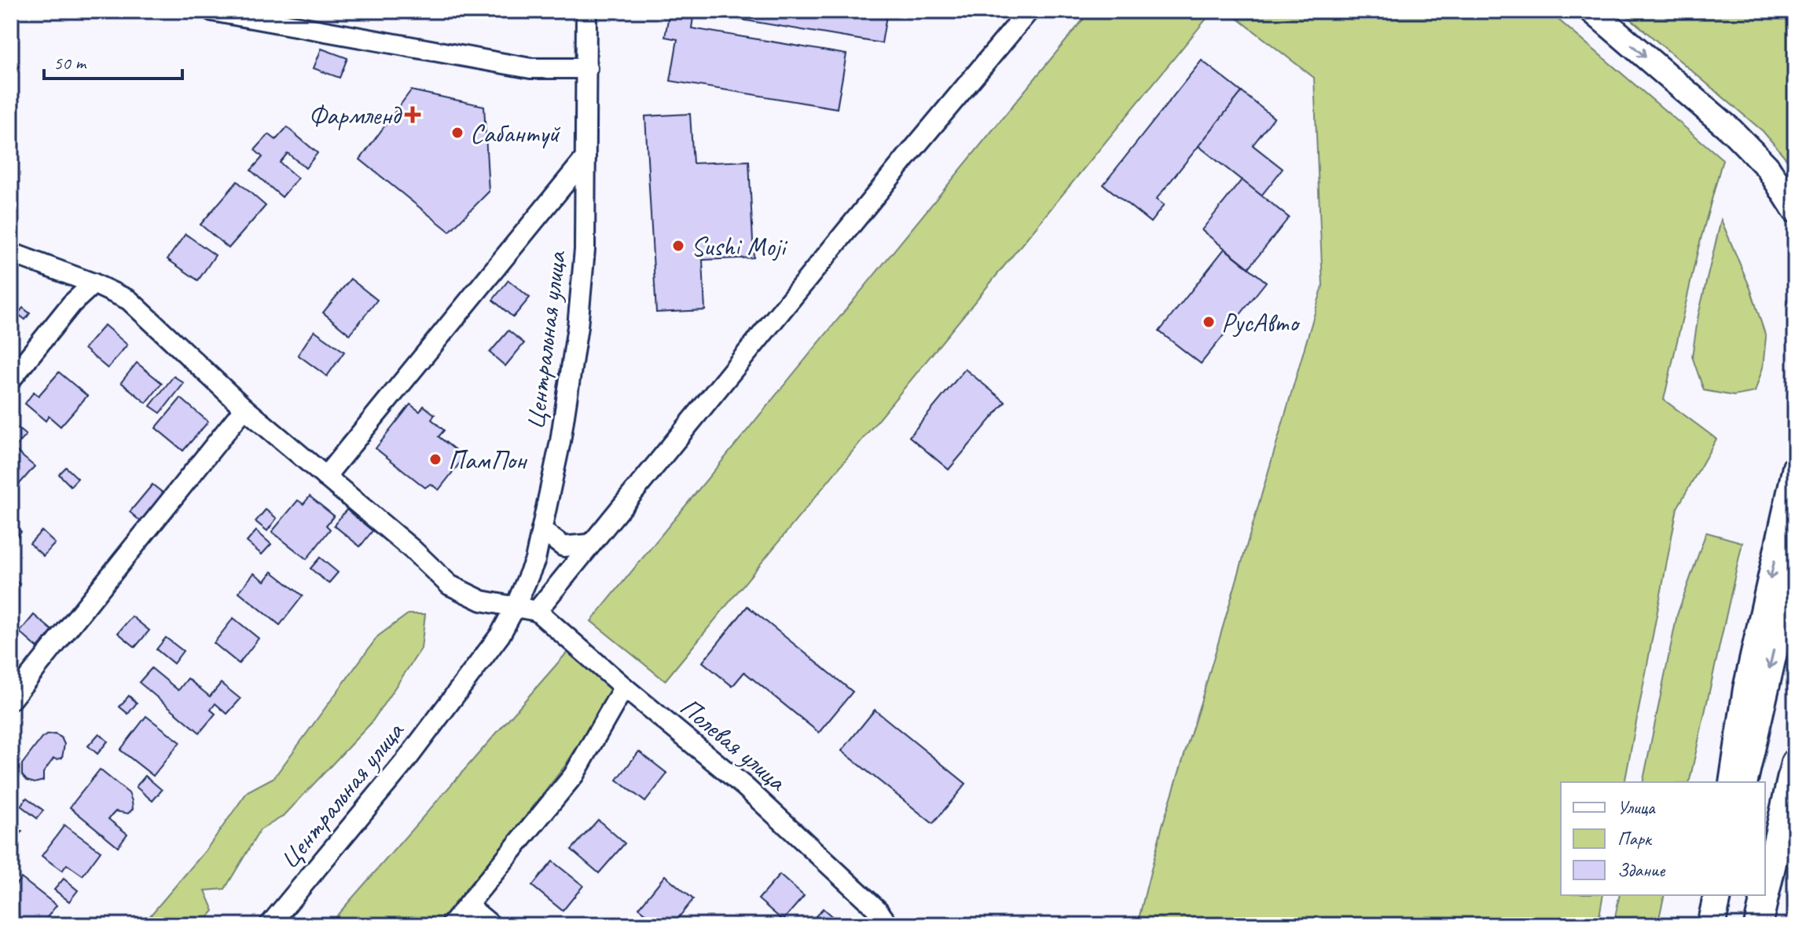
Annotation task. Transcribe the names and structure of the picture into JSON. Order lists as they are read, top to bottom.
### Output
{
  "streets": {
    "street": ["Центральная улица", "Полевая улица"]
  },
  "places": {
    "health": ["Фармленд"],
    "other": [
      "Сабантуй",
      "Sushi Moji",
      "РусАвто",
      "ПамПон"
    ]
  },
  "legend": ["Улица", "Парк", "Здание"],
  "scale_bar": "50 m"
}
